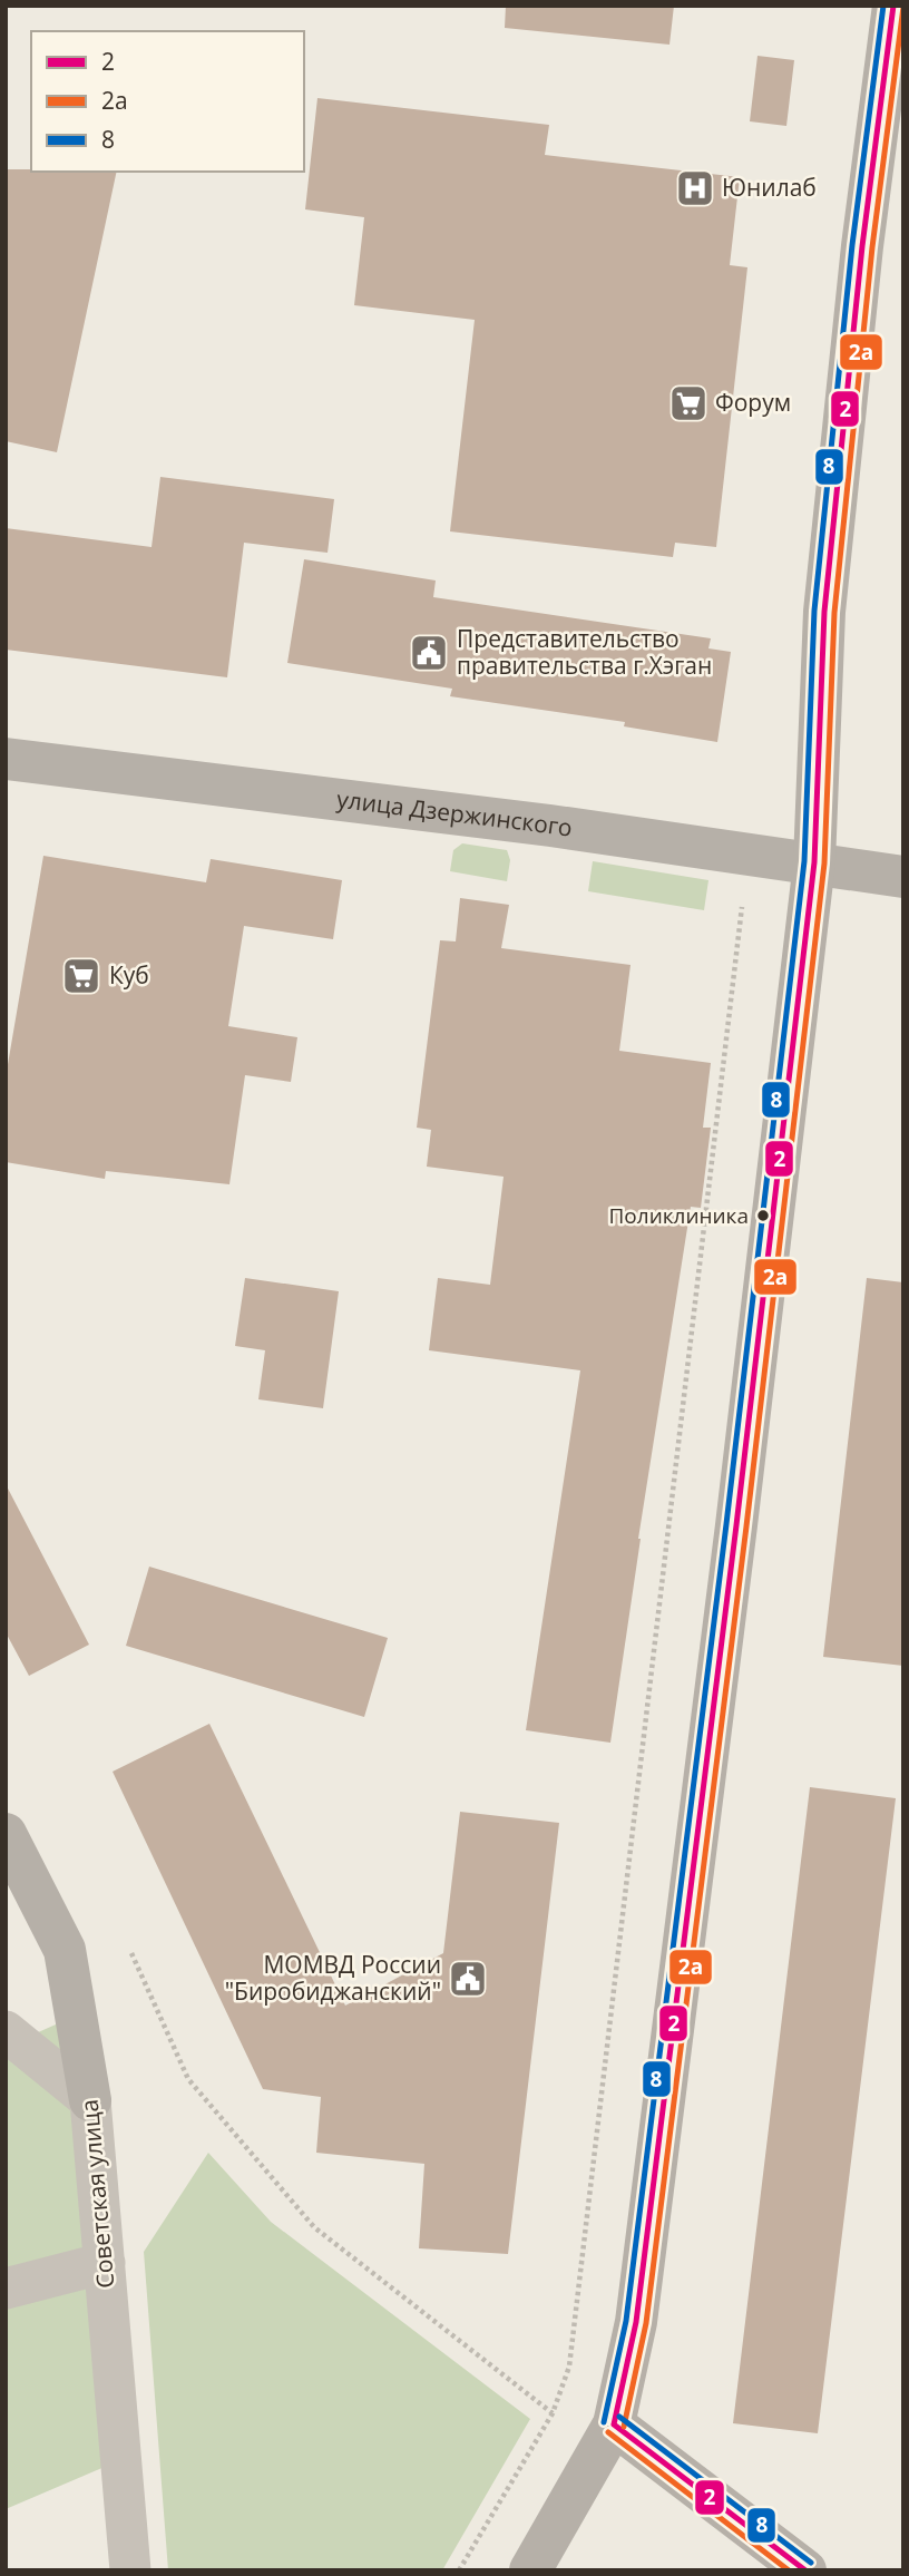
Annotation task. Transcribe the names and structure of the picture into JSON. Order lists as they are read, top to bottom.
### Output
{
  "streets": {
    "main road": ["улица Дзержинского", "Советская улица"]
  },
  "places": {
    "hospital": ["Юнилаб"],
    "supermarket": ["Форум", "Куб"],
    "public building": ["Представительство правительства г.Хэган", "МОМВД России \"Биробиджанский\""],
    "other": ["Поликлиника"]
  },
  "lines": ["transit line 2", "transit line 8", "transit line 2а"],
  "legend": ["2", "2а", "8"]
}
